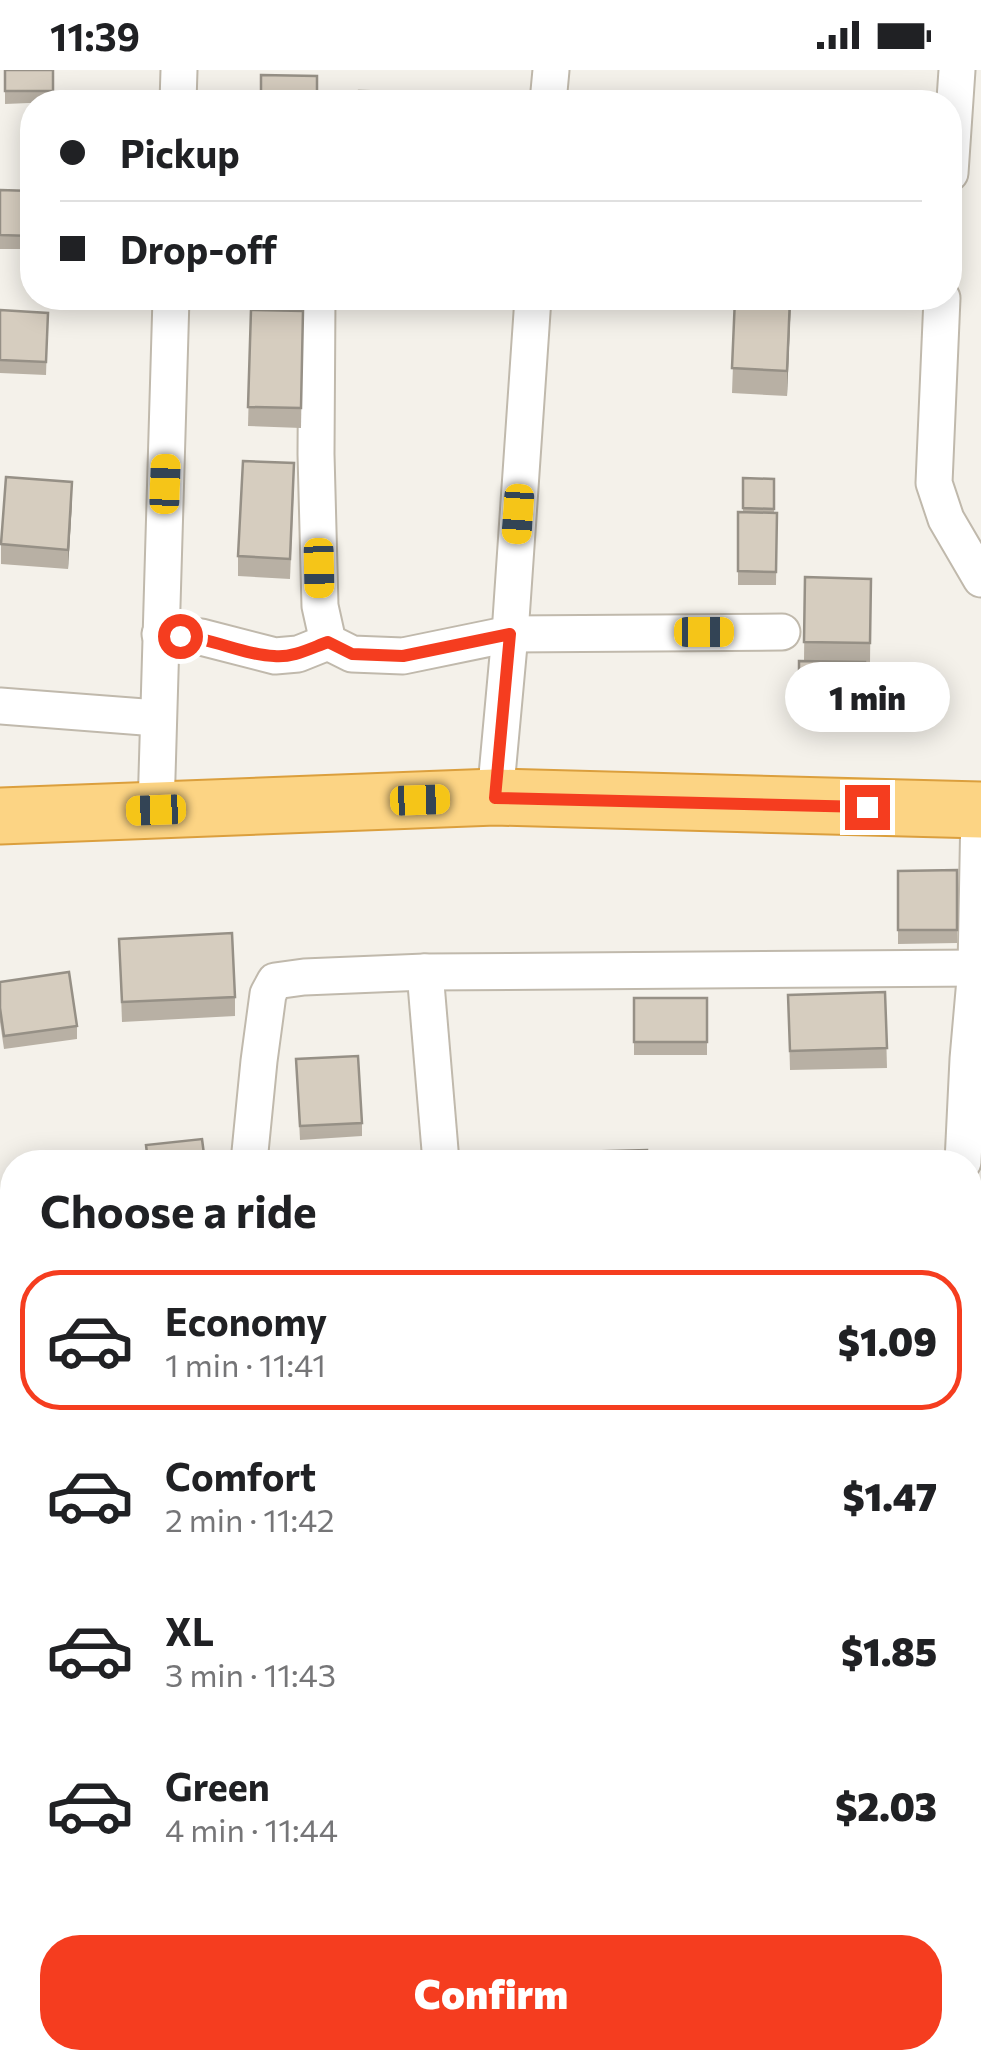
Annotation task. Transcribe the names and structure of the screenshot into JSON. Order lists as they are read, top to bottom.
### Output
{
  "page": {
    "status": "11:39",
    "banner": ["Pickup", "Drop-off"],
    "bubble": "1 min",
    "heading": "Choose a ride",
    "list": [
      {
        "name": "Economy",
        "note": "1 min · 11:41",
        "value": "$1.09"
      },
      {
        "name": "Comfort",
        "note": "2 min · 11:42",
        "value": "$1.47"
      },
      {
        "name": "XL",
        "note": "3 min · 11:43",
        "value": "$1.85"
      },
      {
        "name": "Green",
        "note": "4 min · 11:44",
        "value": "$2.03"
      }
    ],
    "buttons": "Confirm"
  }
}
